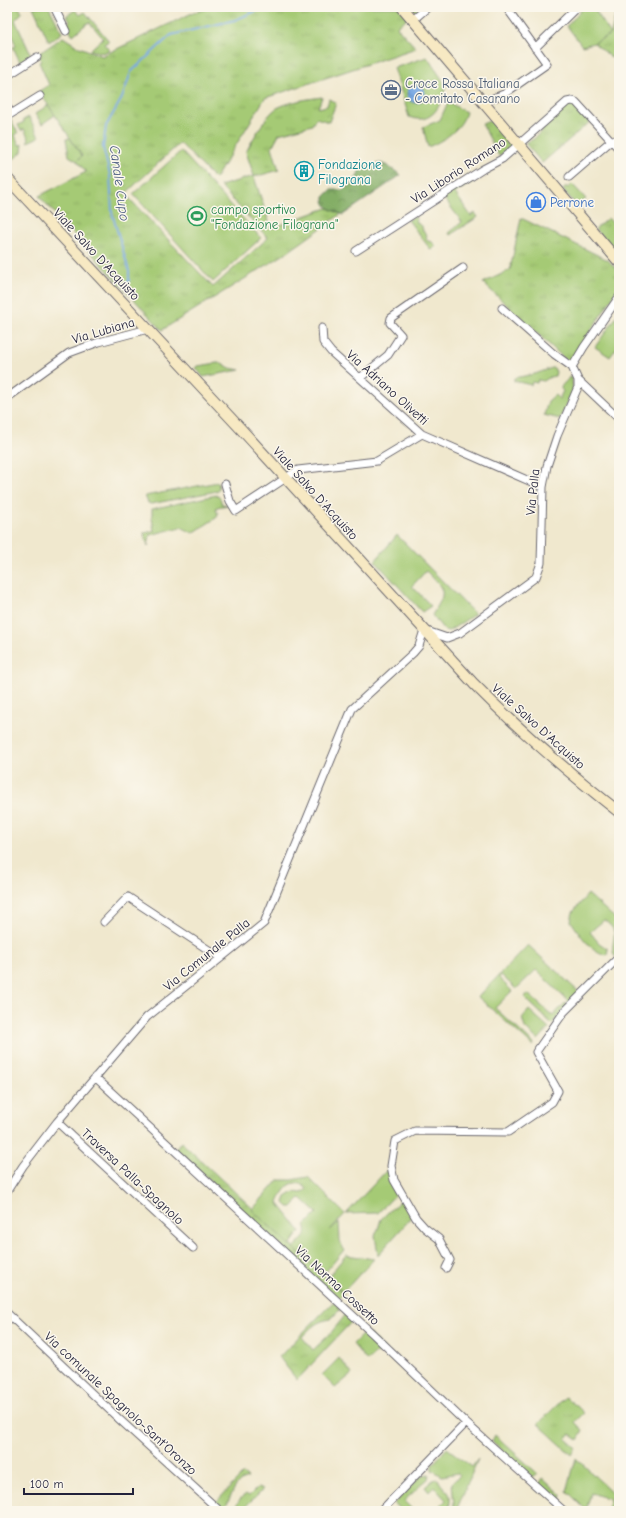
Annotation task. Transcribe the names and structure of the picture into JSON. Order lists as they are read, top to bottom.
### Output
{
  "streets": {
    "street": [
      "Via Liborio Romano",
      "Viale Salvo D'Acquisto",
      "Via Lubiana",
      "Via Adriano Olivetti",
      "Via Palla",
      "Via Comunale Palla",
      "Traversa Palla-Spagnolo",
      "Via Norma Cossetto",
      "Via comunale Spagnolo-Sant'Oronzo"
    ]
  },
  "crossings": [
    ["Viale Salvo D'Acquisto", "Via Lubiana"],
    ["Viale Salvo D'Acquisto", "Via Palla"],
    ["Viale Salvo D'Acquisto", "Via Comunale Palla"],
    ["Via Adriano Olivetti", "Via Palla"],
    ["Via Palla", "Via Comunale Palla"],
    ["Via Comunale Palla", "Traversa Palla-Spagnolo"],
    ["Via Comunale Palla", "Via Norma Cossetto"]
  ],
  "water": ["Canale Cupo"],
  "places": {
    "office": ["Croce Rossa Italiana - Comitato Casarano"],
    "building": ["Fondazione Filograna"],
    "shop": ["Perrone"],
    "sports": ["campo sportivo \"Fondazione Filograna\""]
  },
  "scale_bar": "100 m"
}
